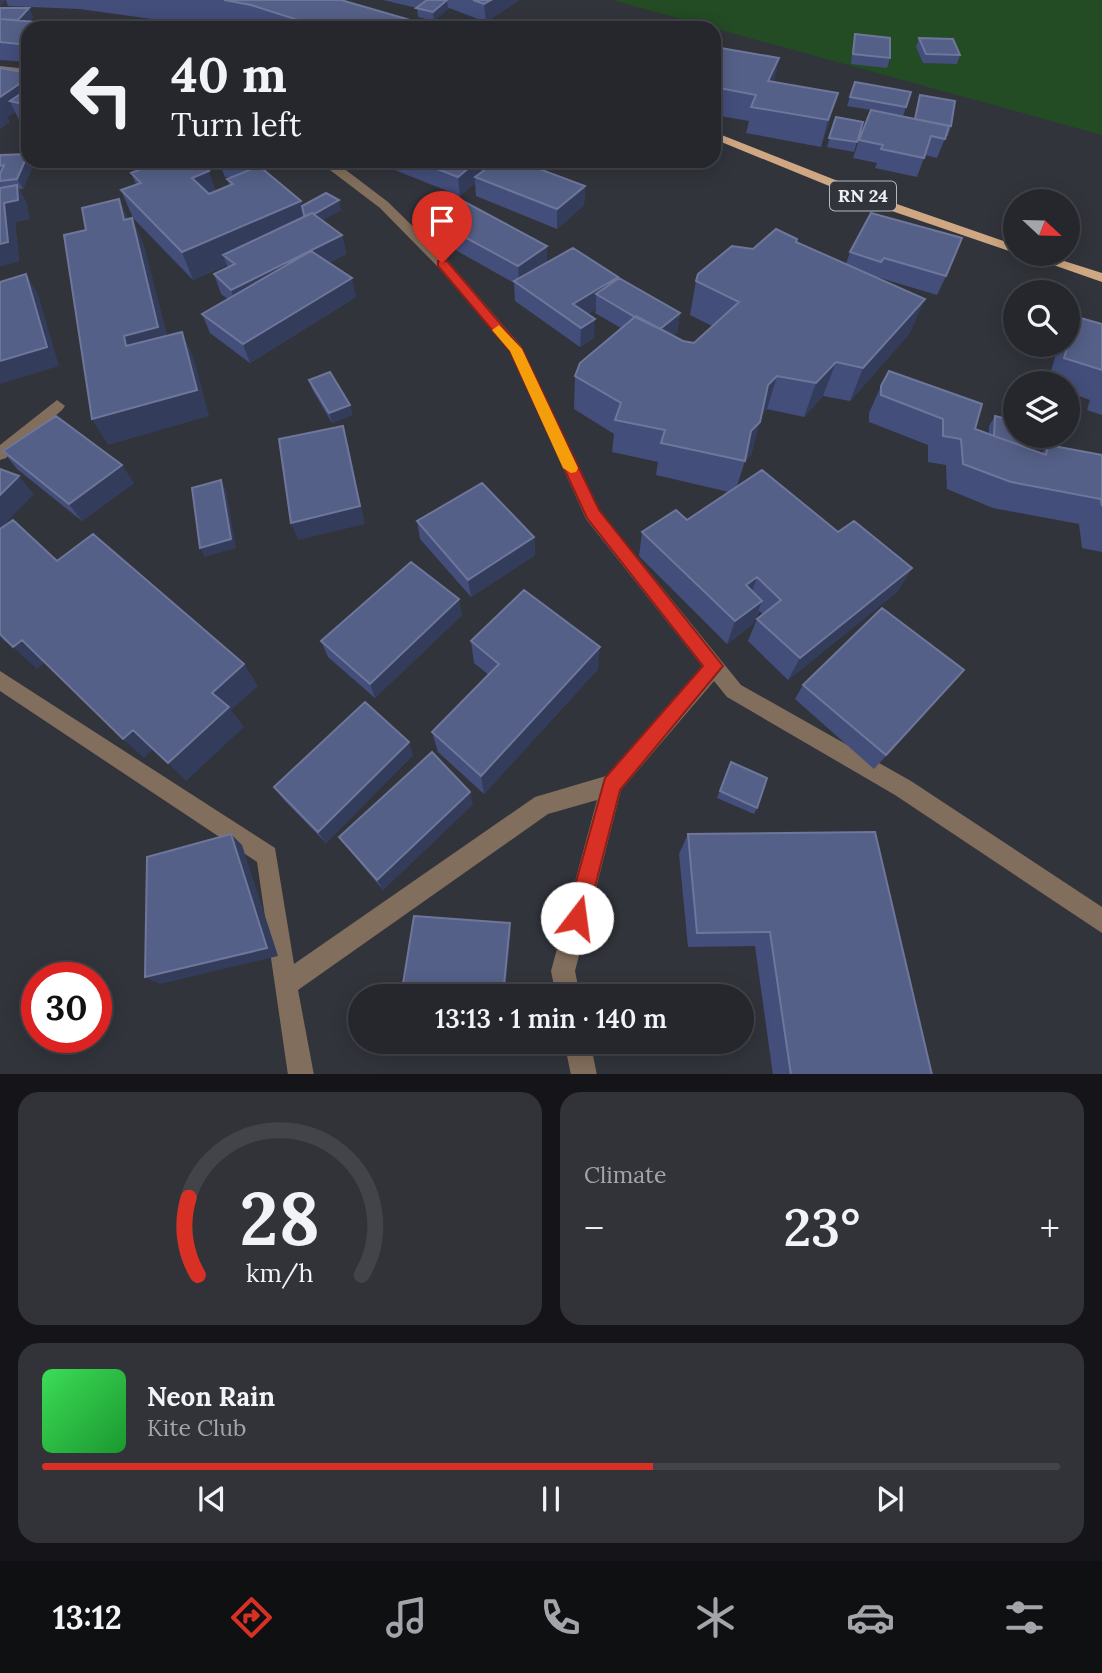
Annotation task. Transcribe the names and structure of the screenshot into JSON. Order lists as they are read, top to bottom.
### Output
{
  "streets": {
    "main road": ["RN 24"]
  },
  "north": "right",
  "page": {
    "turn": ["40 m", "Turn left"],
    "limit": "30",
    "trip": "13:13 · 1 min · 140 m",
    "tile": "Climate",
    "heat": ["−", "23°", "+"],
    "song": ["Neon Rain", "Kite Club"],
    "tabs": "13:12",
    "gauge": ["28", "km/h"]
  }
}
